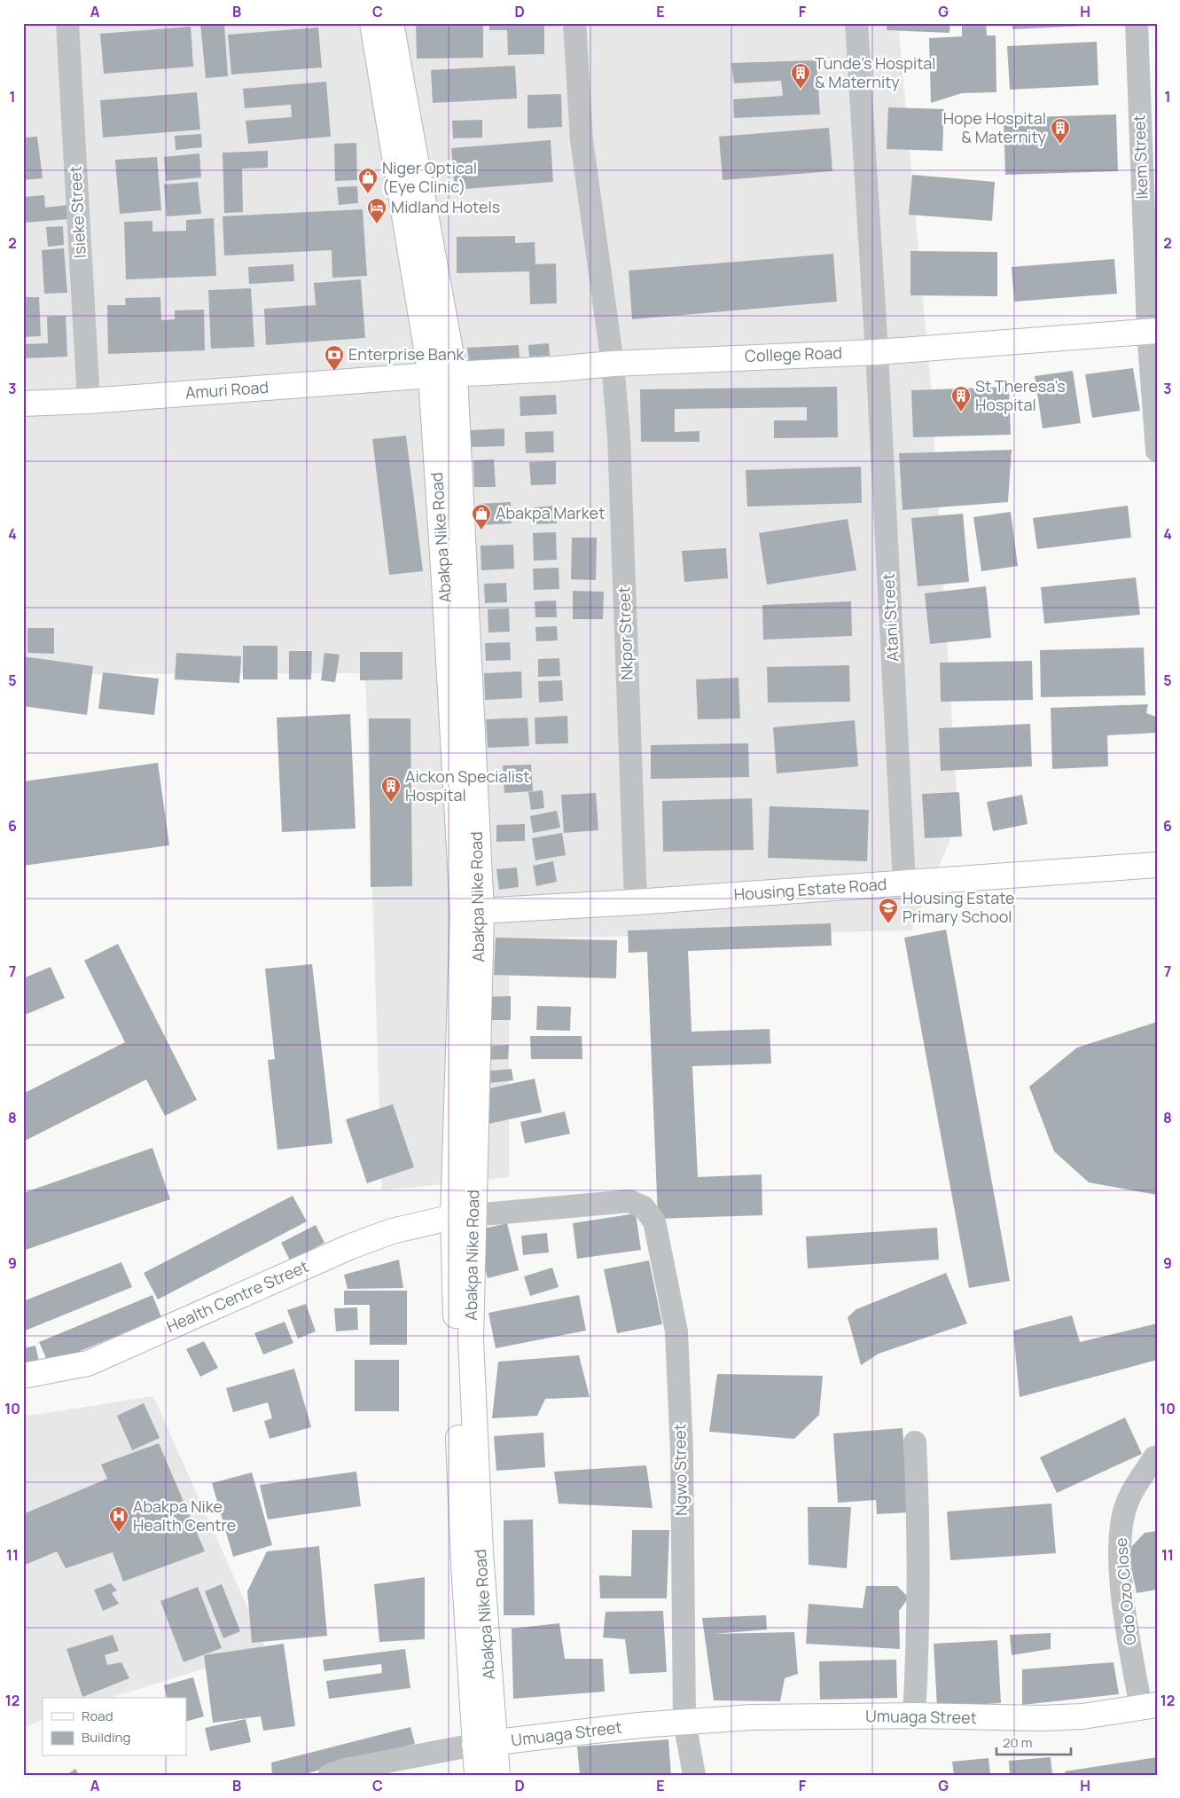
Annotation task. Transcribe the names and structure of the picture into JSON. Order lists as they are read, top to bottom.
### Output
{
  "streets": {
    "main road": [
      "College Road",
      "Amuri Road",
      "Abakpa Nike Road",
      "Housing Estate Road",
      "Health Centre Street",
      "Umuaga Street"
    ],
    "street": [
      "Ikem Street",
      "Isieke Street",
      "Atani Street",
      "Nkpor Street",
      "Ngwo Street",
      "Odo Ozo Close"
    ]
  },
  "crossings": [
    ["Ikem Street", "College Road"],
    ["Isieke Street", "Amuri Road"],
    ["College Road", "Amuri Road"],
    ["College Road", "Abakpa Nike Road"],
    ["College Road", "Atani Street"],
    ["College Road", "Nkpor Street"],
    ["Amuri Road", "Abakpa Nike Road"],
    ["Abakpa Nike Road", "Housing Estate Road"],
    ["Abakpa Nike Road", "Health Centre Street"],
    ["Abakpa Nike Road", "Ngwo Street"],
    ["Abakpa Nike Road", "Umuaga Street"],
    ["Atani Street", "Housing Estate Road"],
    ["Nkpor Street", "Housing Estate Road"],
    ["Health Centre Street", "Ngwo Street"],
    ["Ngwo Street", "Umuaga Street"],
    ["Odo Ozo Close", "Umuaga Street"]
  ],
  "places": {
    "building": [
      "Tunde's Hospital & Maternity",
      "Hope Hospital & Maternity",
      "St Theresa's Hospital",
      "Aickon Specialist Hospital"
    ],
    "shop": ["Niger Optical (Eye Clinic)", "Abakpa Market"],
    "hotel": ["Midland Hotels"],
    "bank": ["Enterprise Bank"],
    "school or university": ["Housing Estate Primary School"],
    "hospital": ["Abakpa Nike Health Centre"]
  },
  "legend": ["Road", "Building"],
  "scale_bar": "20 m",
  "grid": {
    "columns": [
      "A",
      "B",
      "C",
      "D",
      "E",
      "F",
      "G",
      "H"
    ],
    "rows": [
      "1",
      "2",
      "3",
      "4",
      "5",
      "6",
      "7",
      "8",
      "9",
      "10",
      "11",
      "12"
    ]
  }
}
